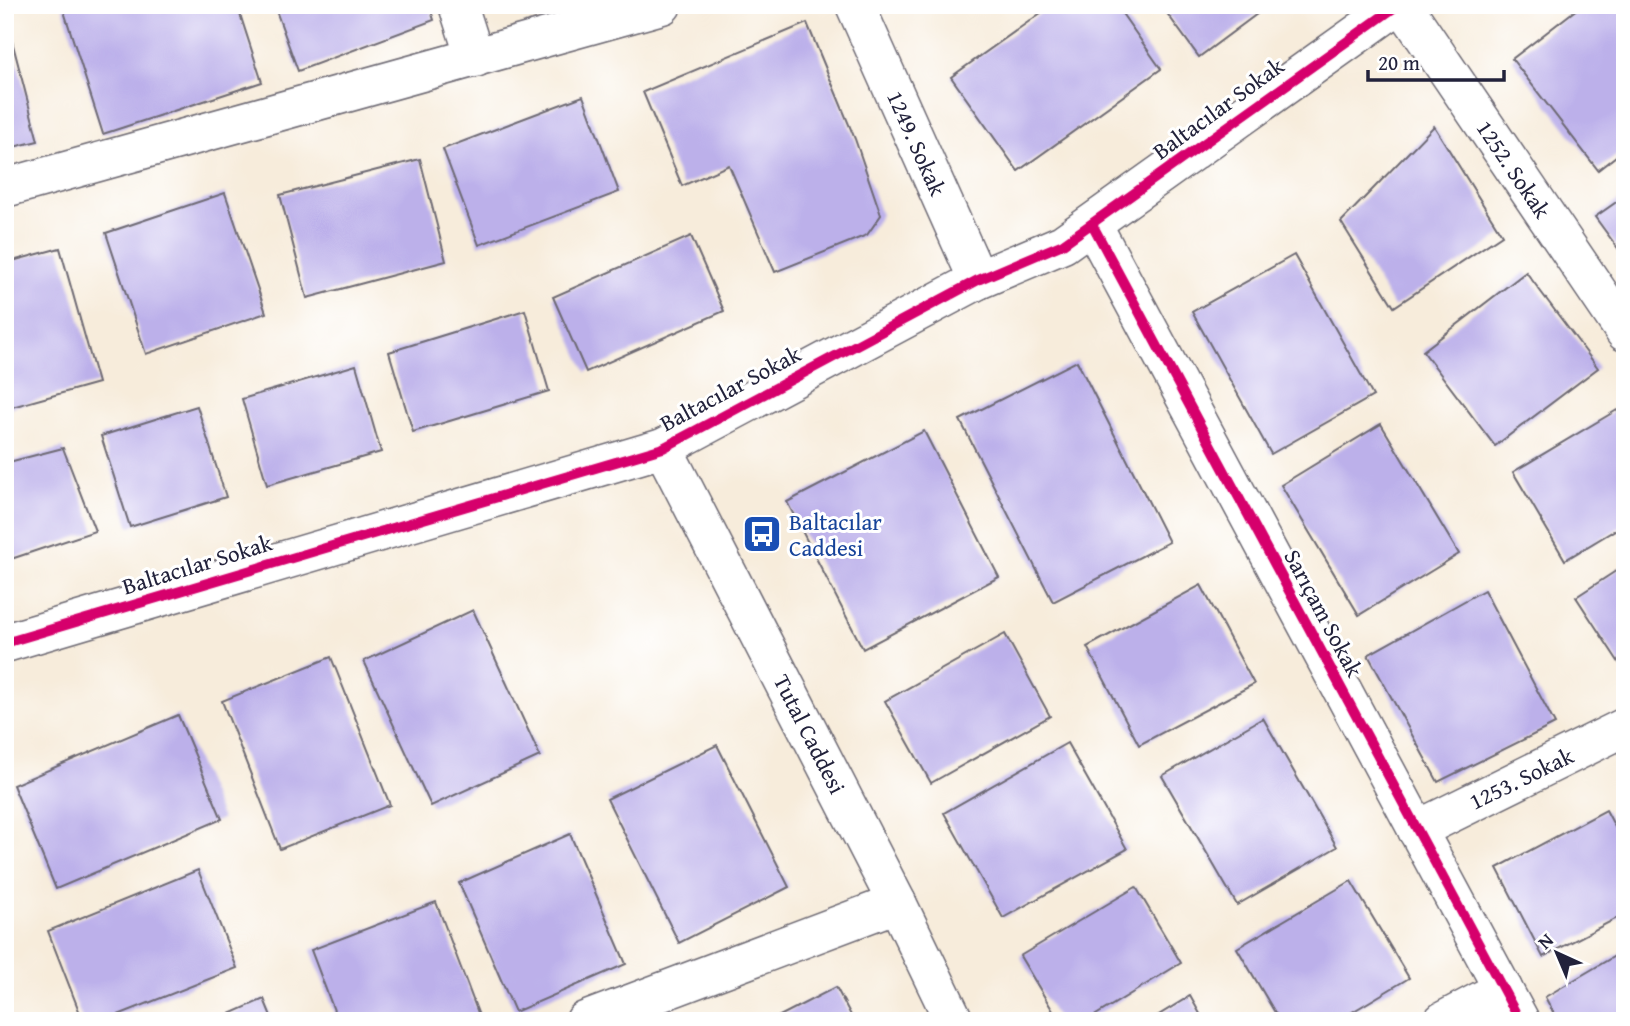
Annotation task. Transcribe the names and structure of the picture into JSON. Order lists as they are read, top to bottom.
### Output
{
  "streets": {
    "street": [
      "Baltacılar Sokak",
      "1249. Sokak",
      "1252. Sokak",
      "Sarıçam Sokak",
      "Tutal Caddesi",
      "1253. Sokak"
    ]
  },
  "crossings": [
    ["Baltacılar Sokak", "1249. Sokak"],
    ["Baltacılar Sokak", "1252. Sokak"],
    ["Baltacılar Sokak", "Sarıçam Sokak"],
    ["Baltacılar Sokak", "Tutal Caddesi"],
    ["Sarıçam Sokak", "1253. Sokak"]
  ],
  "places": {
    "bus stop": ["Baltacılar Caddesi"]
  },
  "scale_bar": "20 m",
  "north": "top left"
}
